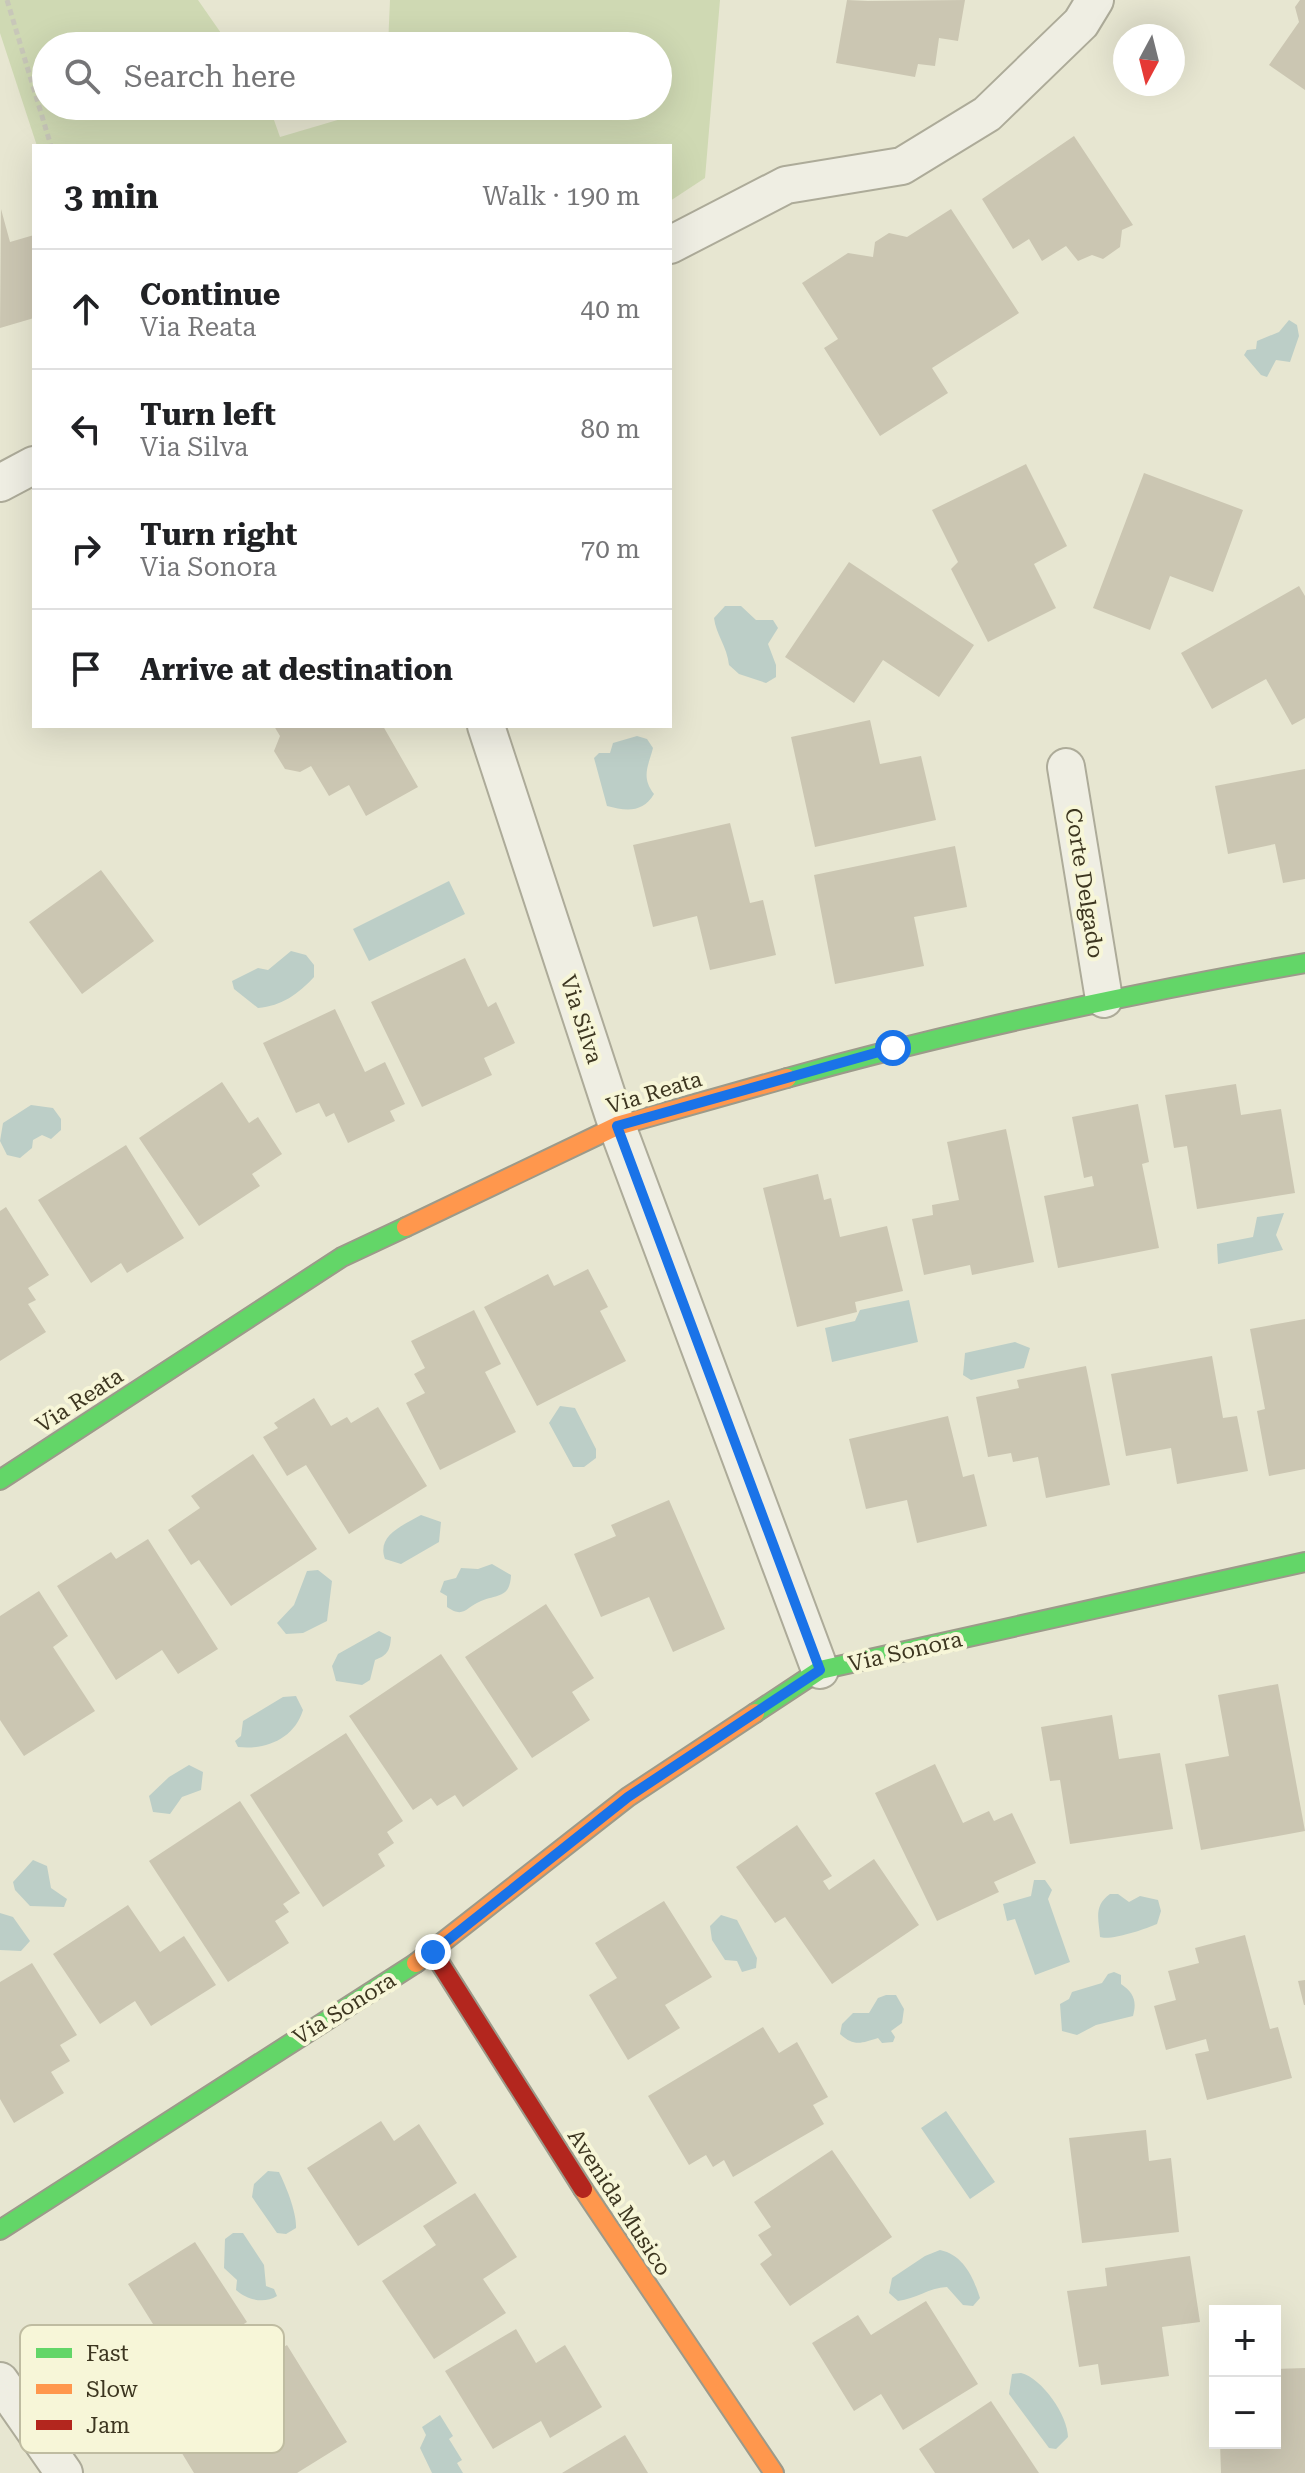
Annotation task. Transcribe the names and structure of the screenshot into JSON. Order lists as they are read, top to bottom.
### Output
{
  "streets": {
    "street": [
      "Corte Delgado",
      "Via Silva",
      "Via Reata",
      "Via Sonora",
      "Avenida Musico"
    ]
  },
  "crossings": [
    ["Corte Delgado", "Via Reata"],
    ["Via Silva", "Via Reata"],
    ["Via Silva", "Via Sonora"],
    ["Via Sonora", "Avenida Musico"]
  ],
  "legend": ["Fast", "Slow", "Jam"],
  "north": "bottom",
  "page": {
    "search": "Search here",
    "heading": ["3 min", "Walk · 190 m"],
    "list": [
      ["Continue", "Via Reata", "40 m"],
      ["Turn left", "Via Silva", "80 m"],
      ["Turn right", "Via Sonora", "70 m"],
      "Arrive at destination"
    ],
    "map_buttons": ["+", "−"]
  }
}
